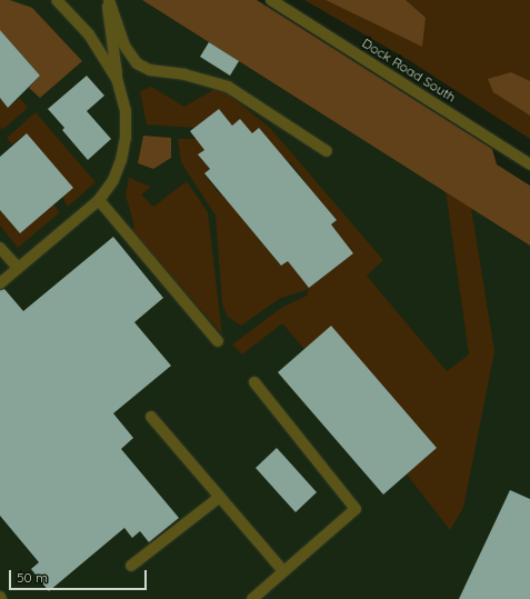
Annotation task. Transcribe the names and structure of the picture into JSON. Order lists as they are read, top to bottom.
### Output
{
  "streets": {
    "street": ["Dock Road South"]
  },
  "scale_bar": "50 m"
}
